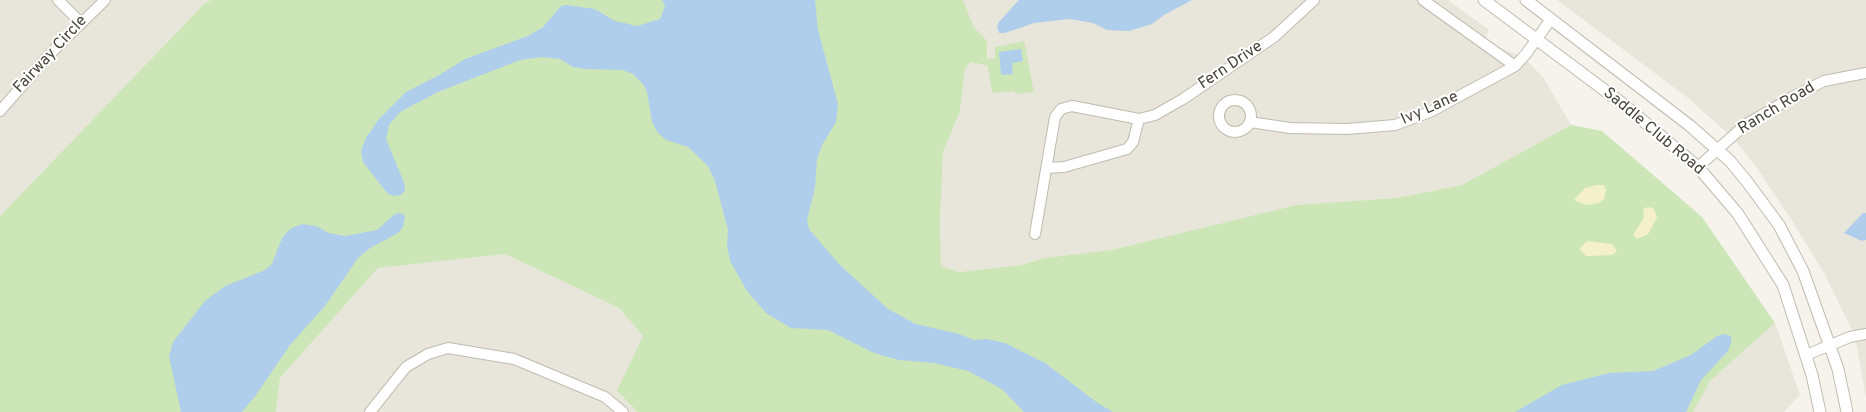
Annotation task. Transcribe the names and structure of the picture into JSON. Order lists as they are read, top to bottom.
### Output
{
  "streets": {
    "street": [
      "Fairway Circle",
      "Fern Drive",
      "Ivy Lane",
      "Ranch Road",
      "Saddle Club Road"
    ]
  },
  "crossings": [
    ["Ivy Lane", "Saddle Club Road"],
    ["Ranch Road", "Saddle Club Road"]
  ]
}
